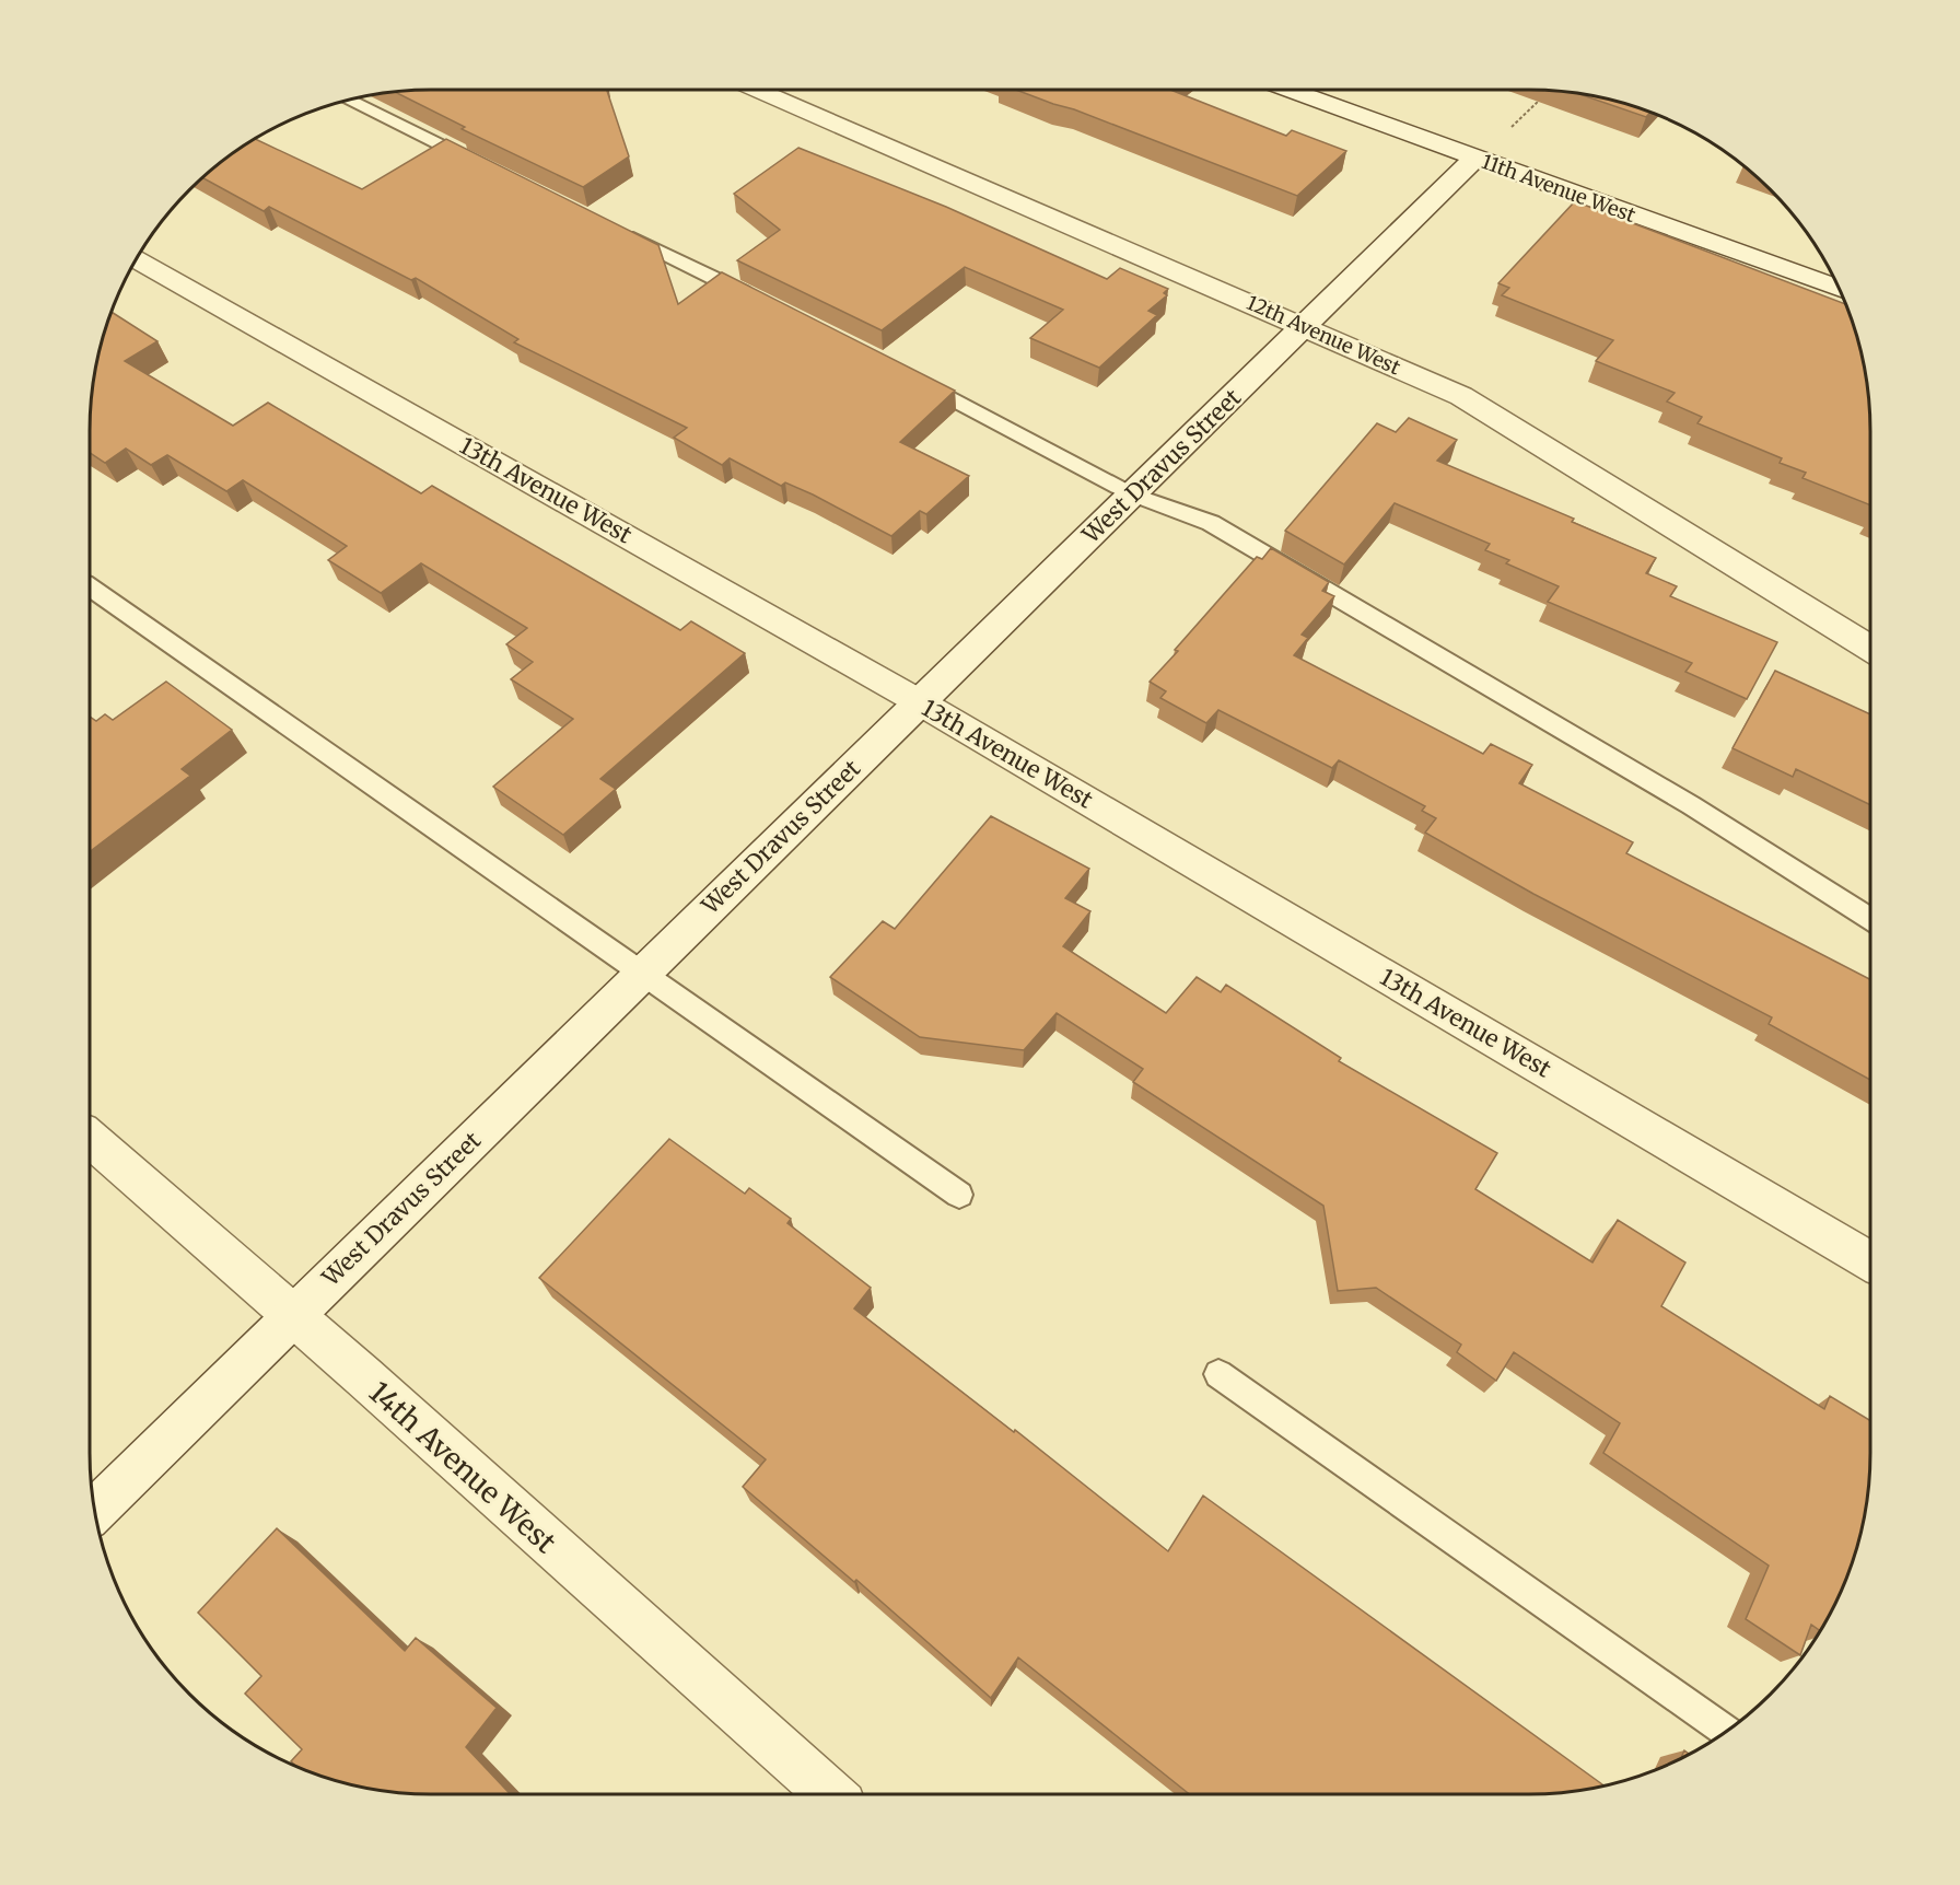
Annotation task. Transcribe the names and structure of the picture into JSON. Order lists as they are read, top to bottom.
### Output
{
  "streets": {
    "street": [
      "11th Avenue West",
      "12th Avenue West",
      "West Dravus Street",
      "13th Avenue West",
      "14th Avenue West"
    ]
  },
  "crossings": [
    ["11th Avenue West", "West Dravus Street"],
    ["12th Avenue West", "West Dravus Street"],
    ["West Dravus Street", "13th Avenue West"],
    ["West Dravus Street", "14th Avenue West"]
  ]
}
